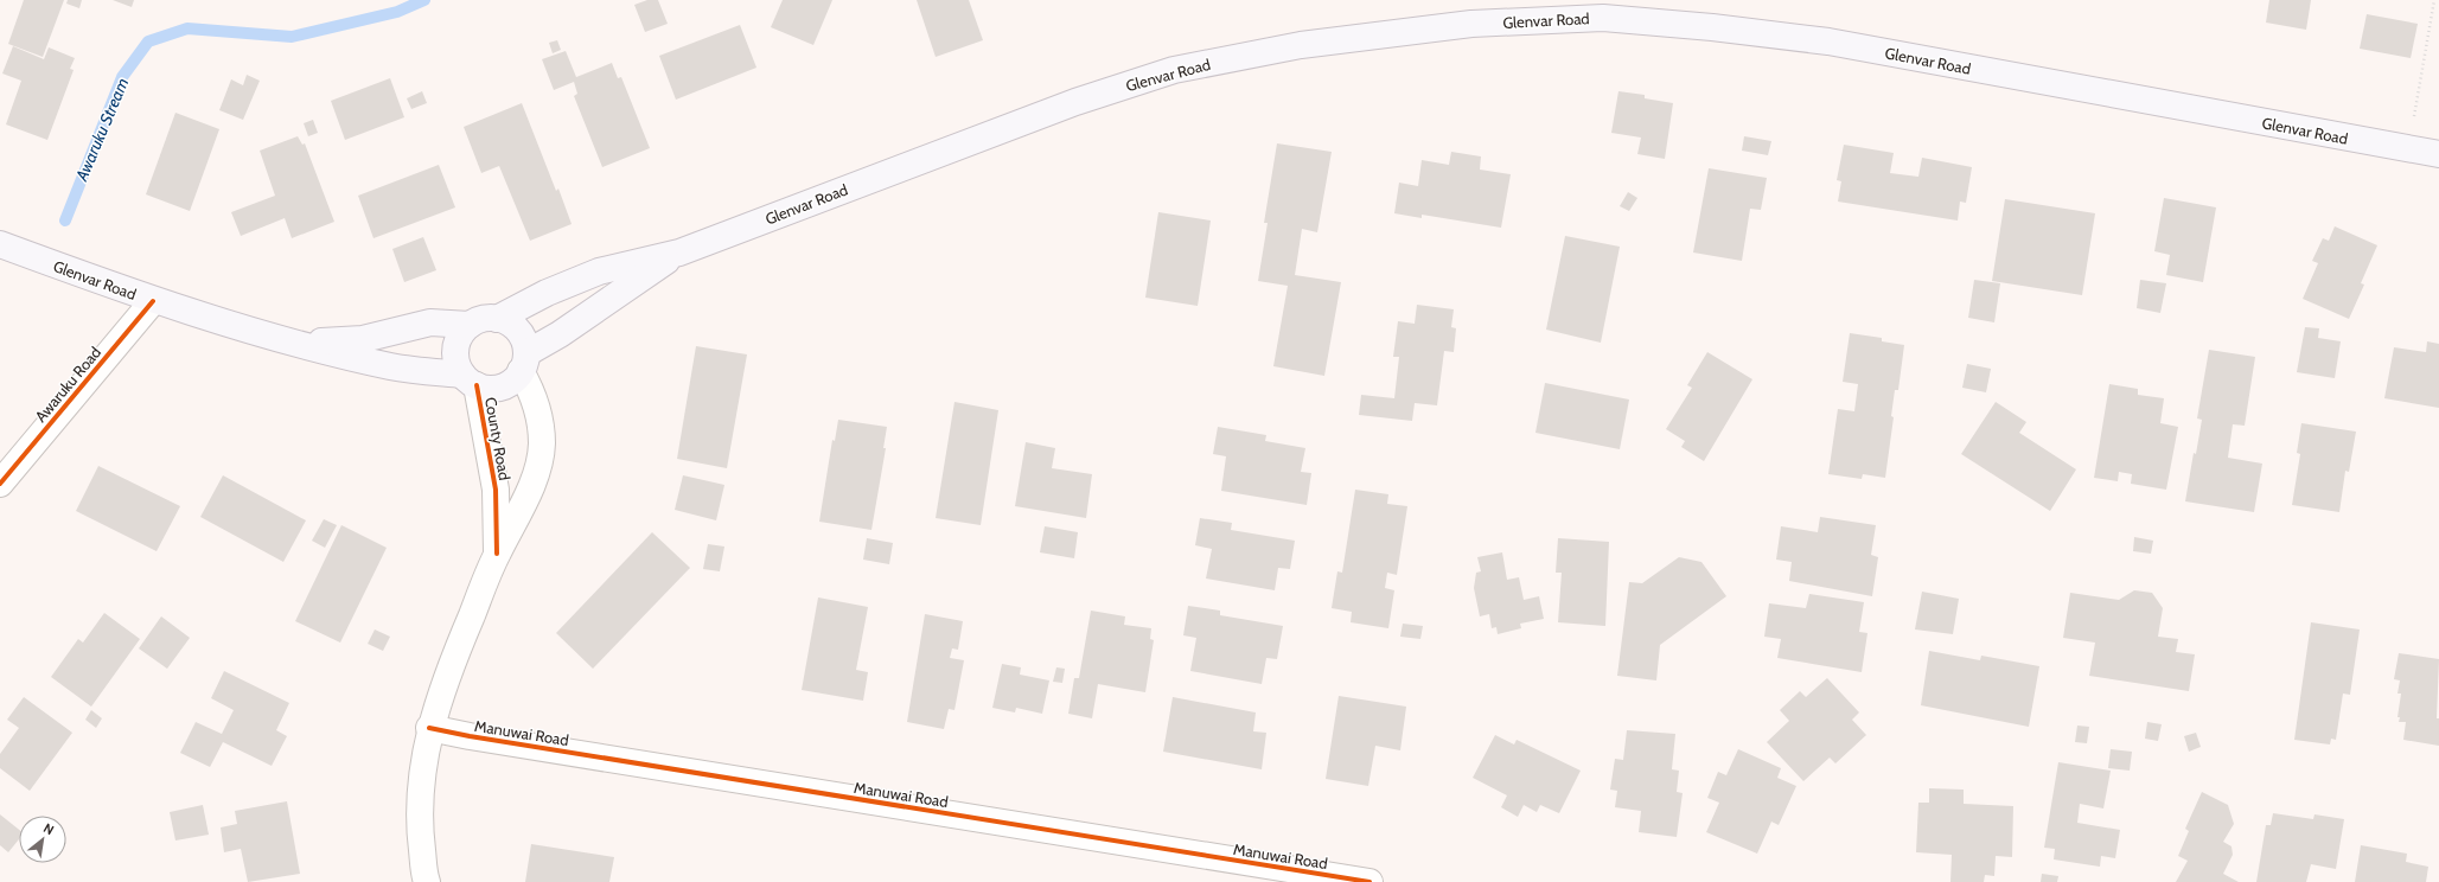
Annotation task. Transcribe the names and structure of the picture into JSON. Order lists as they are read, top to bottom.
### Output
{
  "streets": {
    "main road": ["Glenvar Road"],
    "street": ["Awaruku Road", "County Road", "Manuwai Road"]
  },
  "crossings": [
    ["Glenvar Road", "Awaruku Road"],
    ["Glenvar Road", "County Road"],
    ["County Road", "Manuwai Road"]
  ],
  "water": ["Awaruku Stream"],
  "north": "top right"
}
